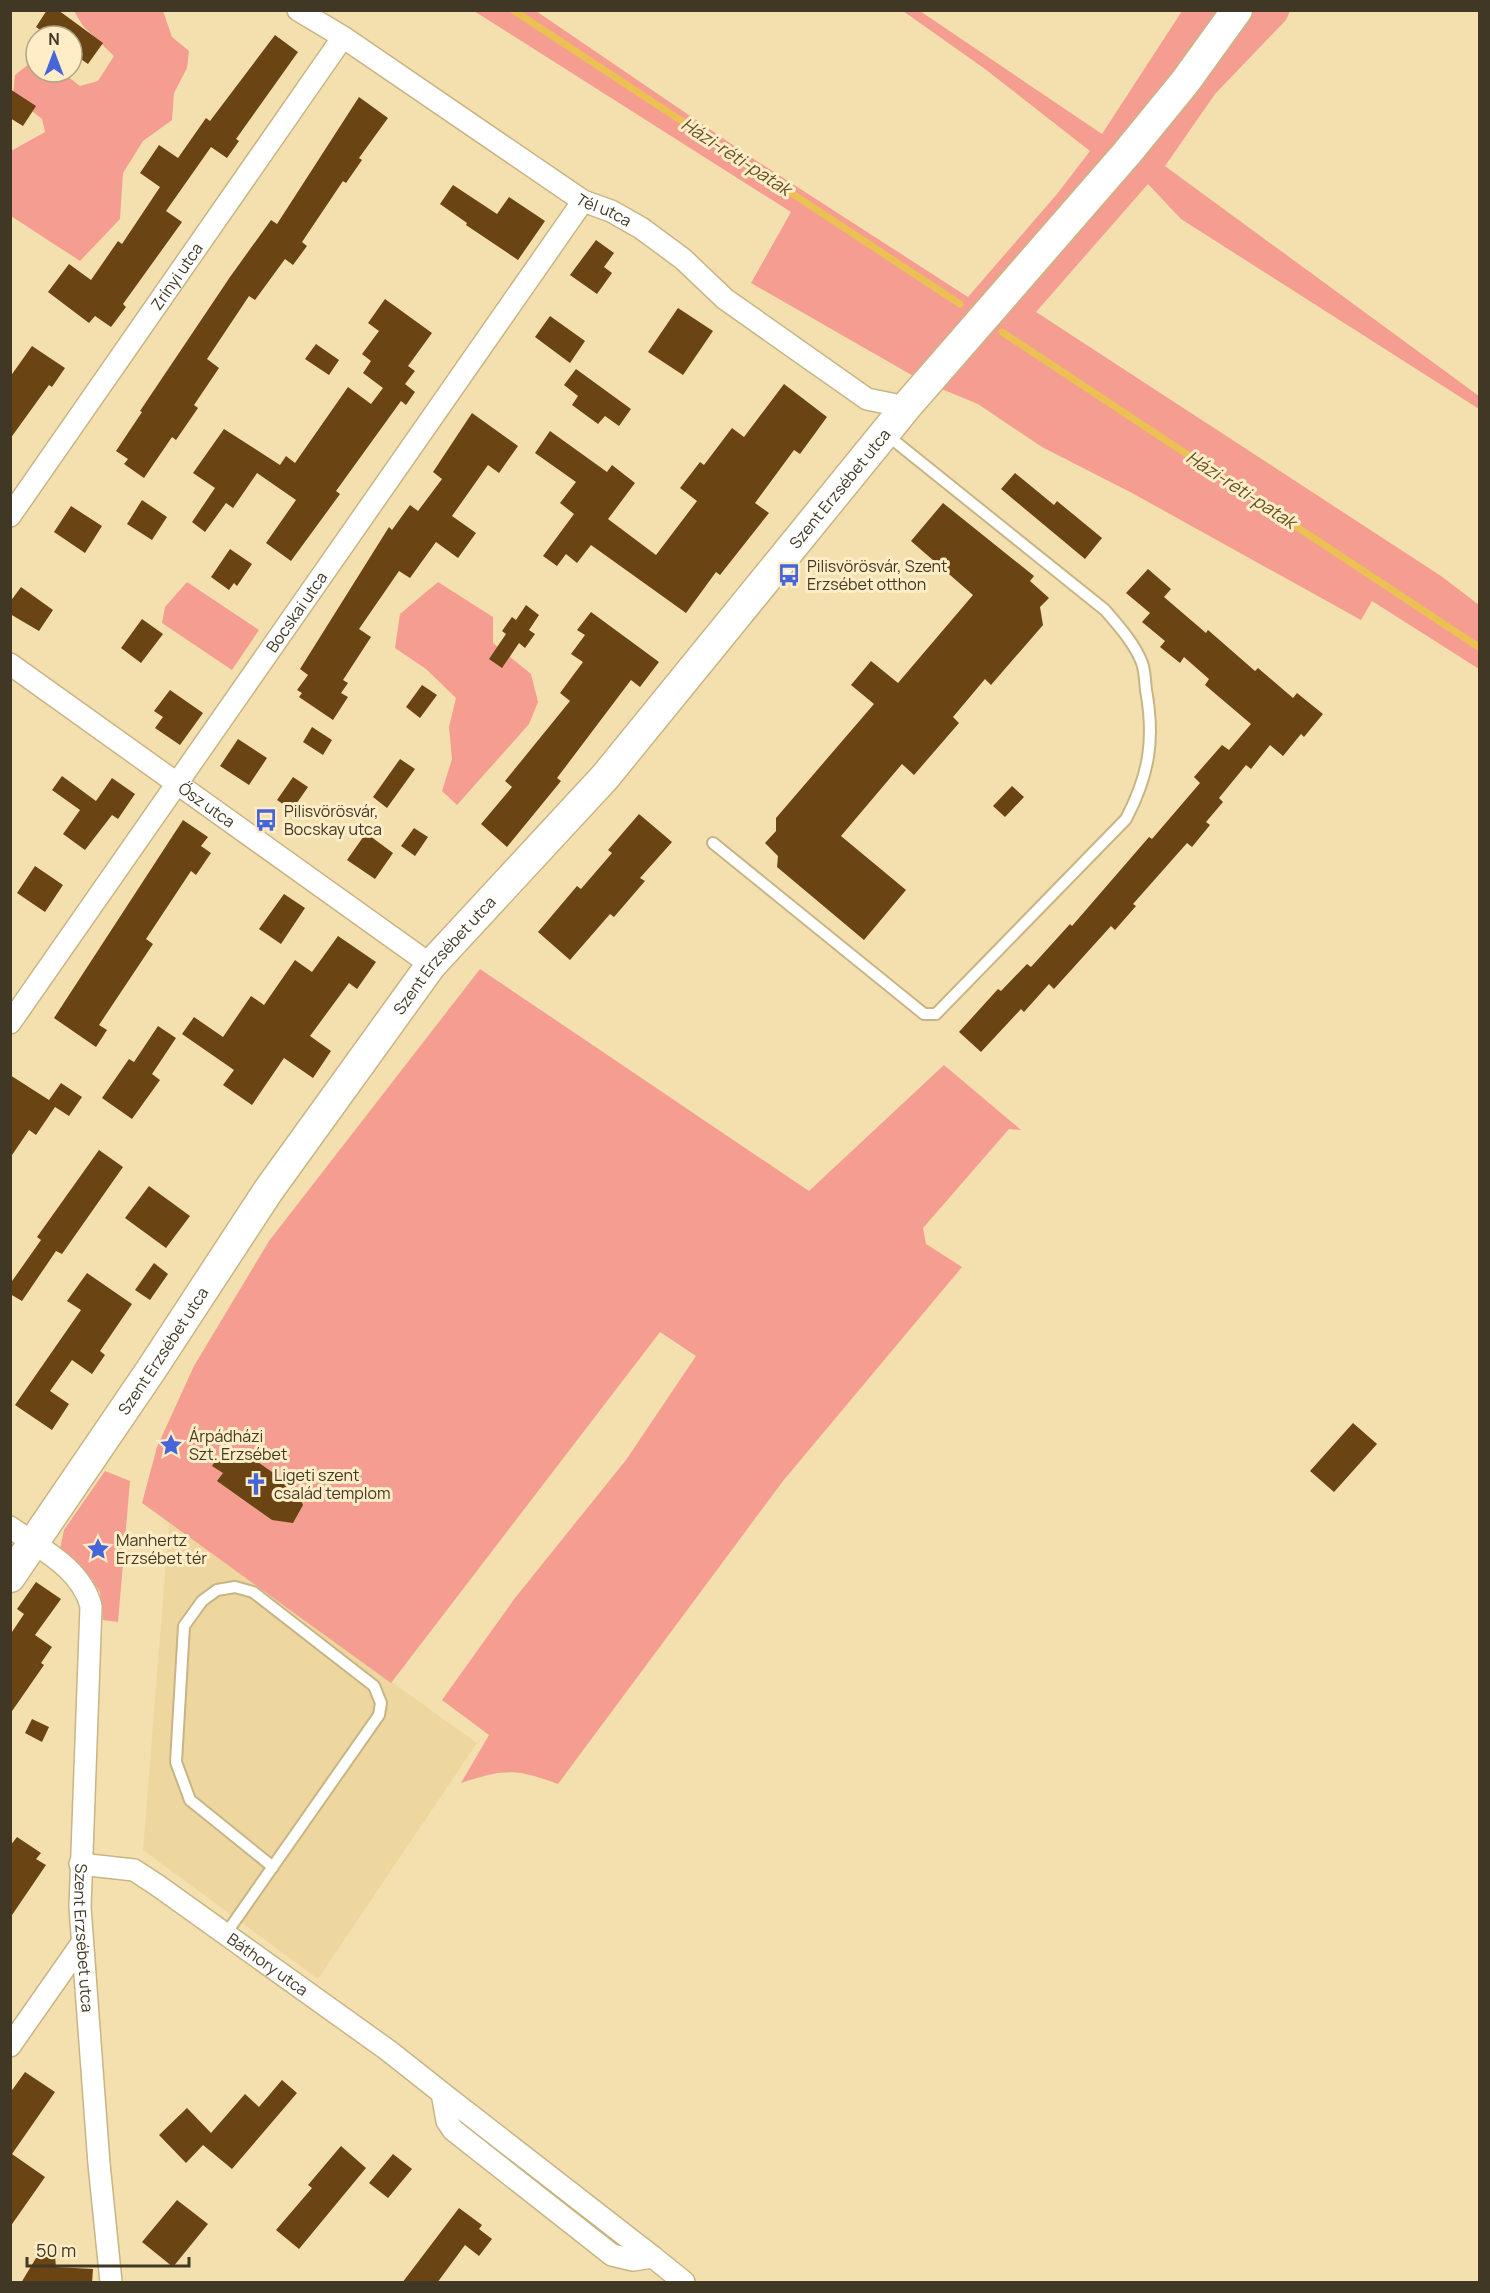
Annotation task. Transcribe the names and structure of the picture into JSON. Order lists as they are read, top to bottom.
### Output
{
  "streets": {
    "street": [
      "Tél utca",
      "Zrínyi utca",
      "Szent Erzsébet utca",
      "Bocskai utca",
      "Ősz utca",
      "Báthory utca"
    ]
  },
  "crossings": [
    ["Tél utca", "Zrínyi utca"],
    ["Tél utca", "Szent Erzsébet utca"],
    ["Tél utca", "Bocskai utca"],
    ["Szent Erzsébet utca", "Ősz utca"],
    ["Szent Erzsébet utca", "Báthory utca"],
    ["Bocskai utca", "Ősz utca"]
  ],
  "water": ["Házi-réti-patak"],
  "places": {
    "bus stop": ["Pilisvörösvár, Szent Erzsébet otthon", "Pilisvörösvár, Bocskay utca"],
    "place": ["Árpádházi Szt. Erzsébet", "Manhertz Erzsébet tér"],
    "church": ["Ligeti szent család templom"]
  },
  "scale_bar": "50 m",
  "north": "top"
}
